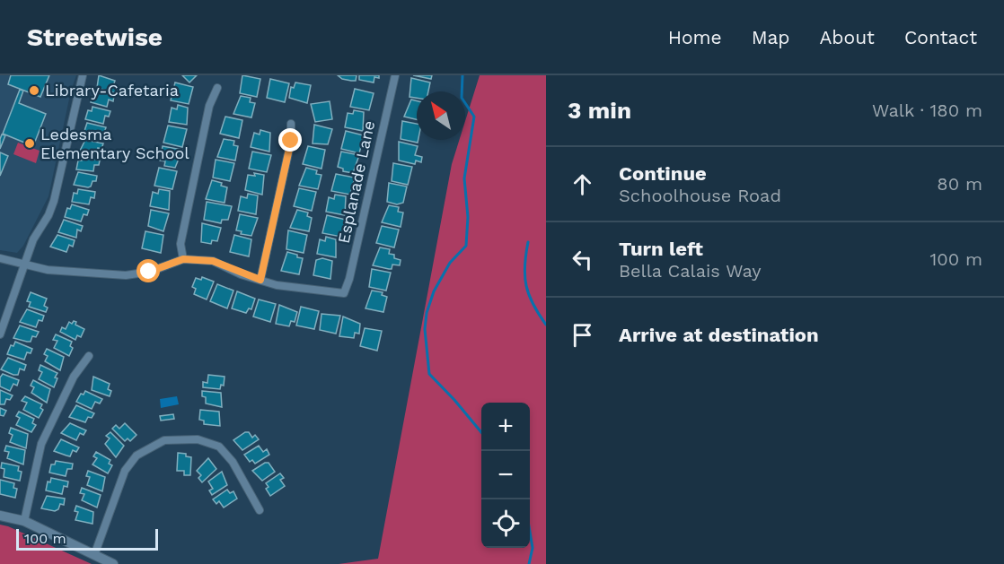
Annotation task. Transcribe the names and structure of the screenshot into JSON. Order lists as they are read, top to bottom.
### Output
{
  "streets": {
    "street": ["Esplanade Lane"]
  },
  "places": ["Library-Cafetaria", "Ledesma Elementary School"],
  "scale_bar": "100 m",
  "north": "top left",
  "page": {
    "header": "Streetwise",
    "nav": [
      "Home",
      "Map",
      "About",
      "Contact"
    ],
    "heading": ["3 min", "Walk · 180 m"],
    "list": [
      ["Continue", "Schoolhouse Road", "80 m"],
      ["Turn left", "Bella Calais Way", "100 m"],
      "Arrive at destination"
    ],
    "map_buttons": ["+", "−"],
    "scale": "100 m"
  }
}
